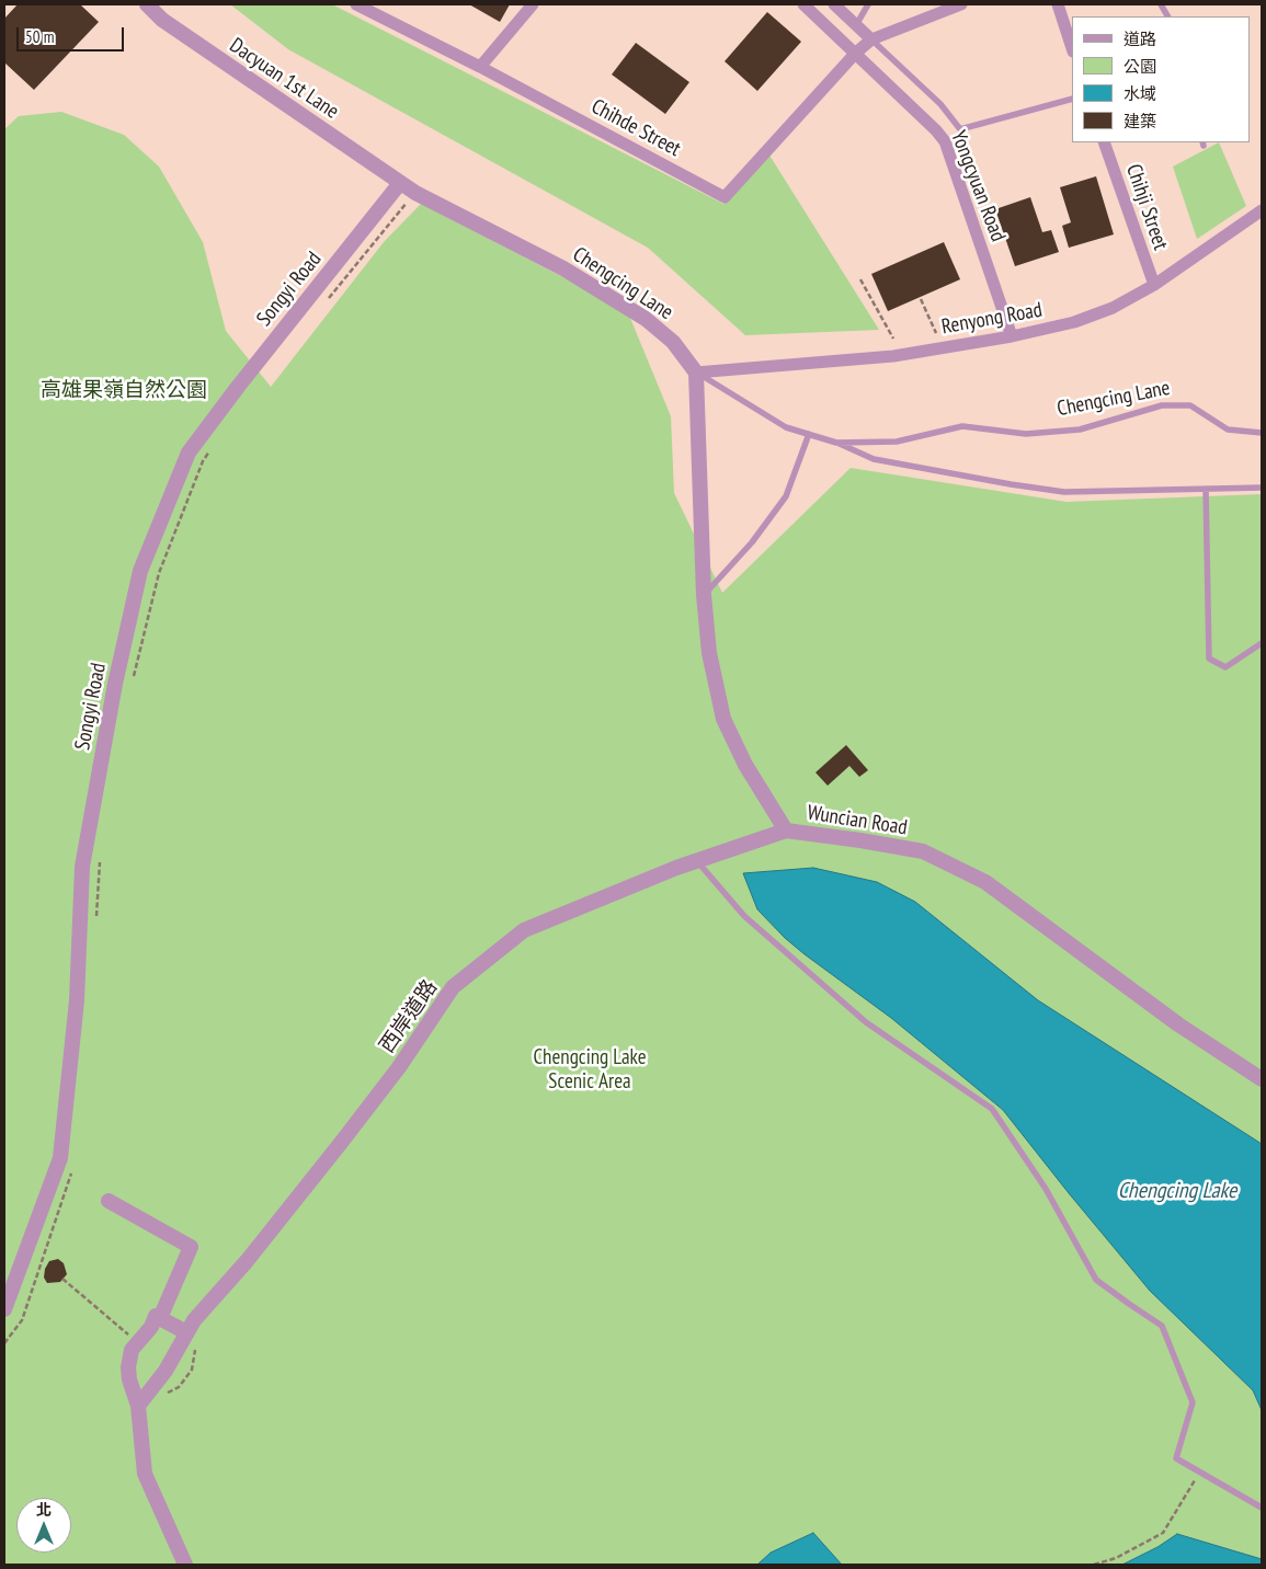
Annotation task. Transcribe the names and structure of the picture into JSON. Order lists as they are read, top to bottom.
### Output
{
  "streets": {
    "street": [
      "Dacyuan 1st Lane",
      "Chihde Street",
      "Yongcyuan Road",
      "Chihji Street",
      "Chengcing Lane",
      "Songyi Road",
      "Renyong Road",
      "Wuncian Road",
      "西岸道路"
    ]
  },
  "crossings": [
    ["Dacyuan 1st Lane", "Chengcing Lane"],
    ["Dacyuan 1st Lane", "Songyi Road"],
    ["Chihde Street", "Yongcyuan Road"],
    ["Yongcyuan Road", "Renyong Road"],
    ["Chihji Street", "Renyong Road"],
    ["Chengcing Lane", "Songyi Road"],
    ["Chengcing Lane", "Renyong Road"],
    ["Chengcing Lane", "Wuncian Road"],
    ["Renyong Road", "Wuncian Road"],
    ["Wuncian Road", "西岸道路"]
  ],
  "water": ["Chengcing Lake"],
  "parks": ["高雄果嶺自然公園", "Chengcing Lake Scenic Area"],
  "legend": [
    "道路",
    "公園",
    "水域",
    "建築"
  ],
  "scale_bar": "50 m",
  "north": "top"
}
